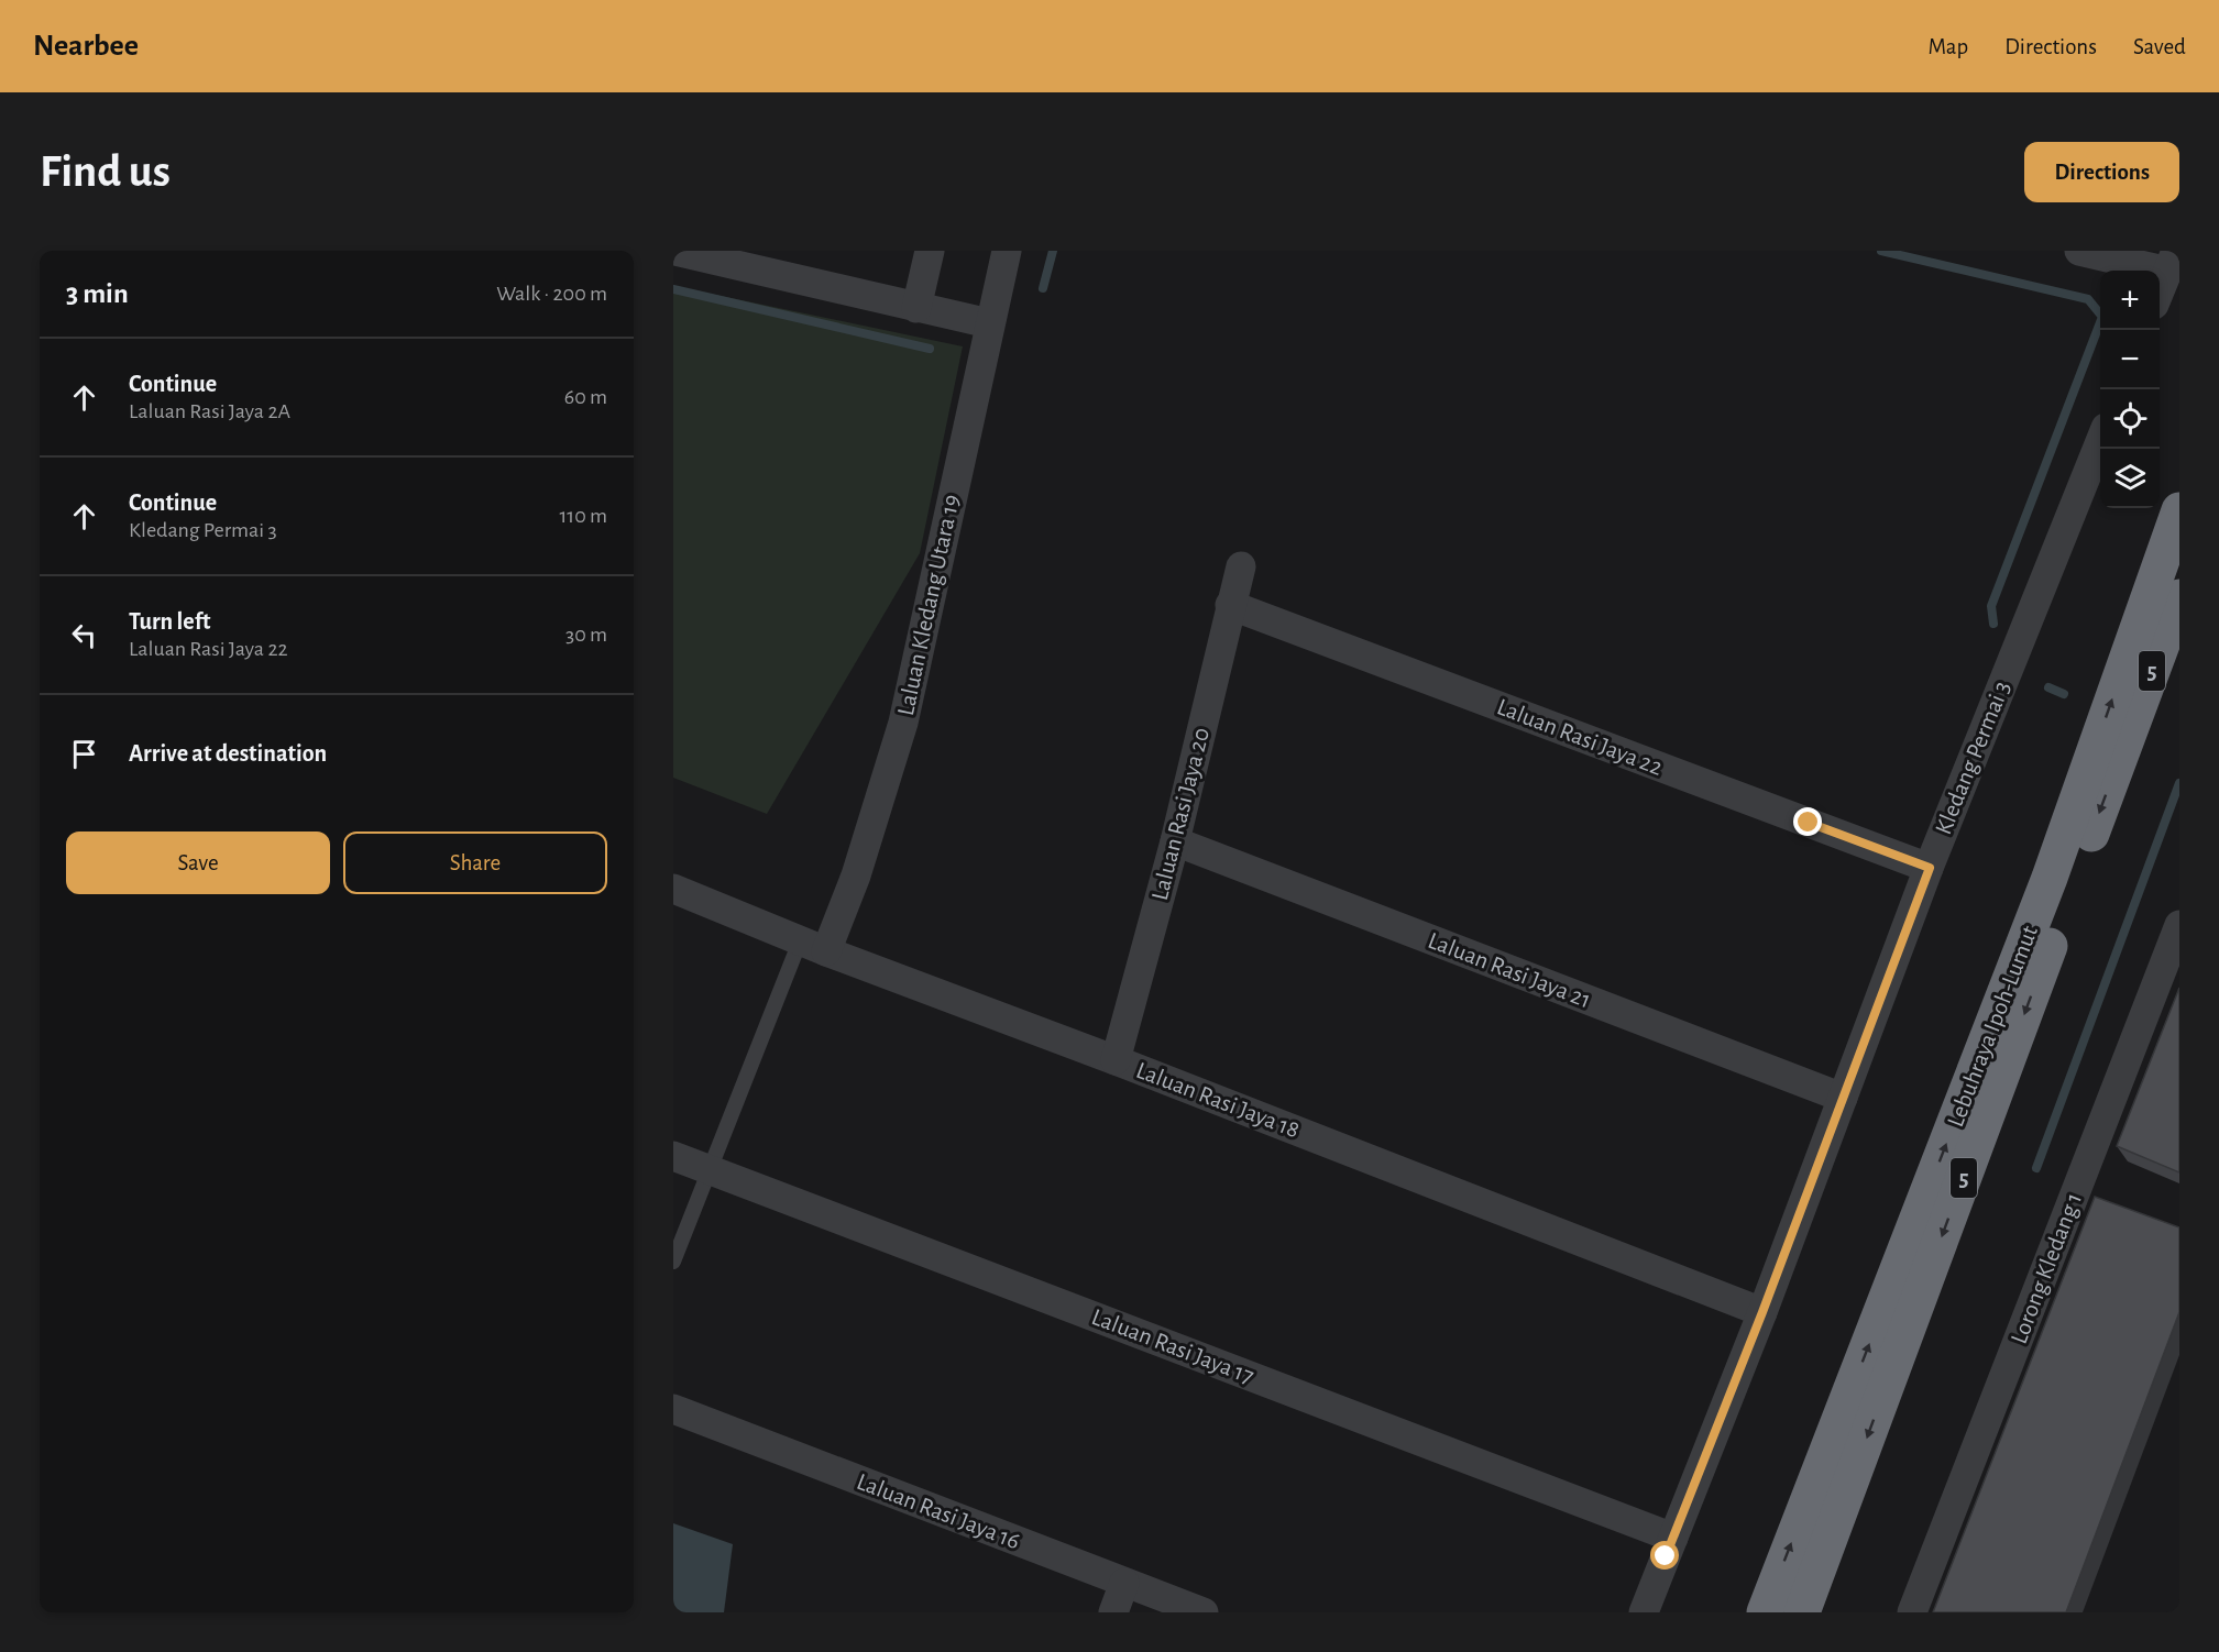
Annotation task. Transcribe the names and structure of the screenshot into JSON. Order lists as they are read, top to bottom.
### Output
{
  "streets": {
    "highway": ["5", "Lebuhraya Ipoh-Lumut"],
    "street": [
      "Laluan Kledang Utara 19",
      "Laluan Rasi Jaya 22",
      "Kledang Permai 3",
      "Laluan Rasi Jaya 20",
      "Laluan Rasi Jaya 21",
      "Laluan Rasi Jaya 18",
      "Lorong Kledang 1",
      "Laluan Rasi Jaya 17",
      "Laluan Rasi Jaya 16"
    ]
  },
  "crossings": [
    ["Laluan Kledang Utara 19", "Laluan Rasi Jaya 18"],
    ["Laluan Rasi Jaya 22", "Kledang Permai 3"],
    ["Laluan Rasi Jaya 22", "Laluan Rasi Jaya 20"],
    ["Kledang Permai 3", "Laluan Rasi Jaya 21"],
    ["Kledang Permai 3", "Laluan Rasi Jaya 18"],
    ["Kledang Permai 3", "Laluan Rasi Jaya 17"],
    ["Laluan Rasi Jaya 20", "Laluan Rasi Jaya 21"],
    ["Laluan Rasi Jaya 20", "Laluan Rasi Jaya 18"]
  ],
  "page": {
    "header": "Nearbee",
    "nav": ["Map", "Directions", "Saved"],
    "buttons": [
      "Directions",
      ["Save", "Share"]
    ],
    "title": "Find us",
    "heading": ["3 min", "Walk · 200 m"],
    "map_buttons": ["+", "−"],
    "list": [
      ["Continue", "Laluan Rasi Jaya 2A", "60 m"],
      ["Continue", "Kledang Permai 3", "110 m"],
      ["Turn left", "Laluan Rasi Jaya 22", "30 m"],
      "Arrive at destination"
    ]
  }
}
